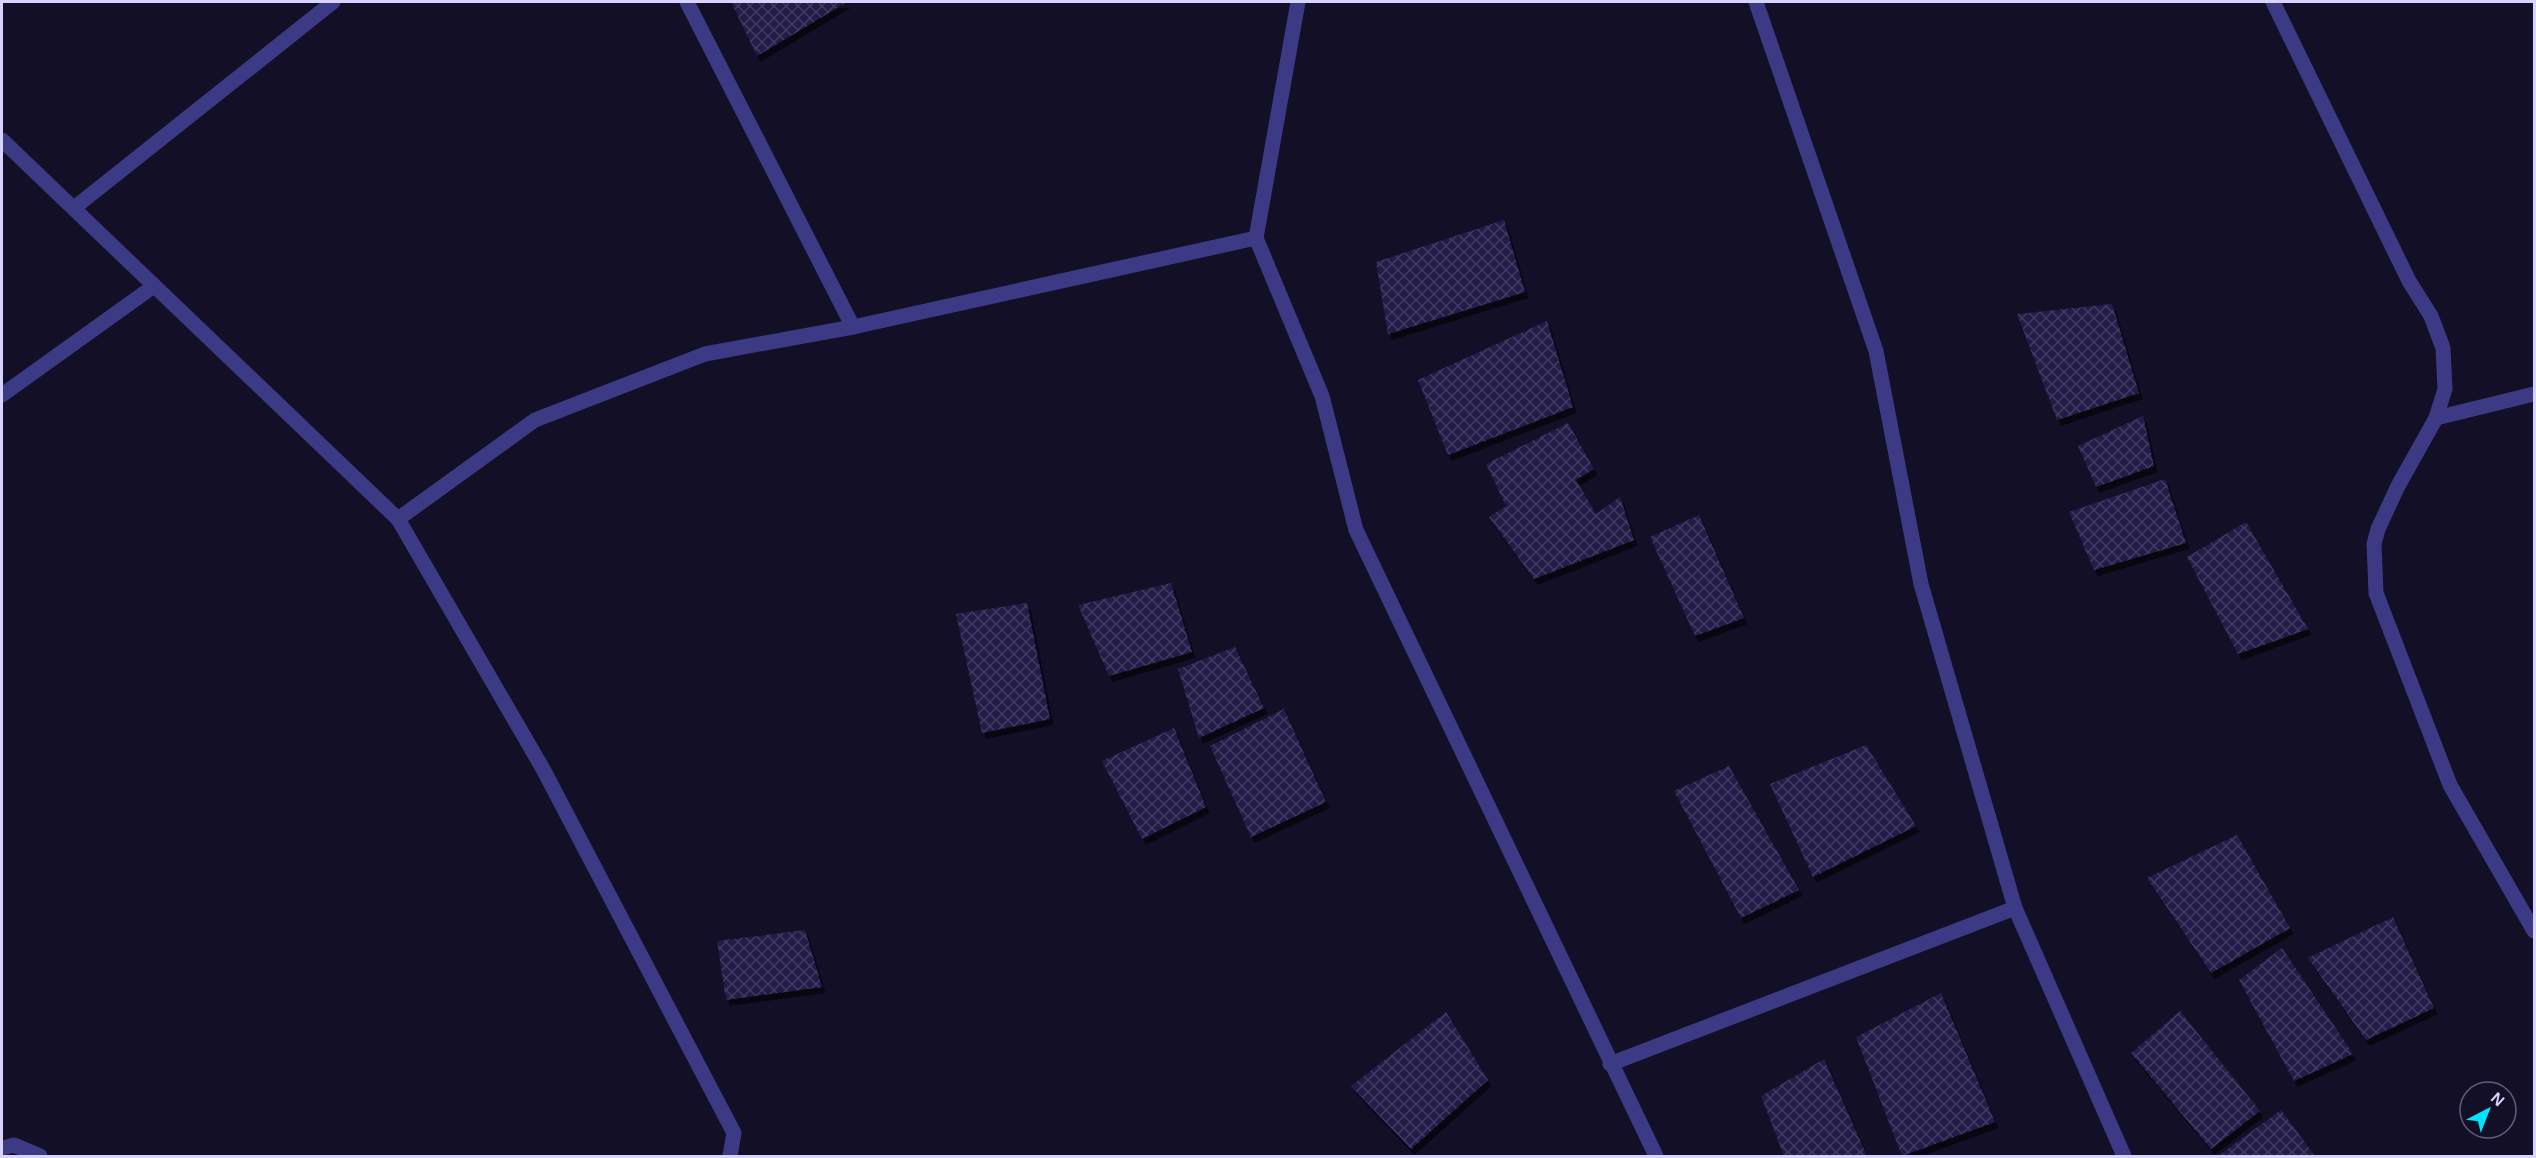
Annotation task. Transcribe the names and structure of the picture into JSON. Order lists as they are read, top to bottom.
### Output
{
  "north": "top right"
}
